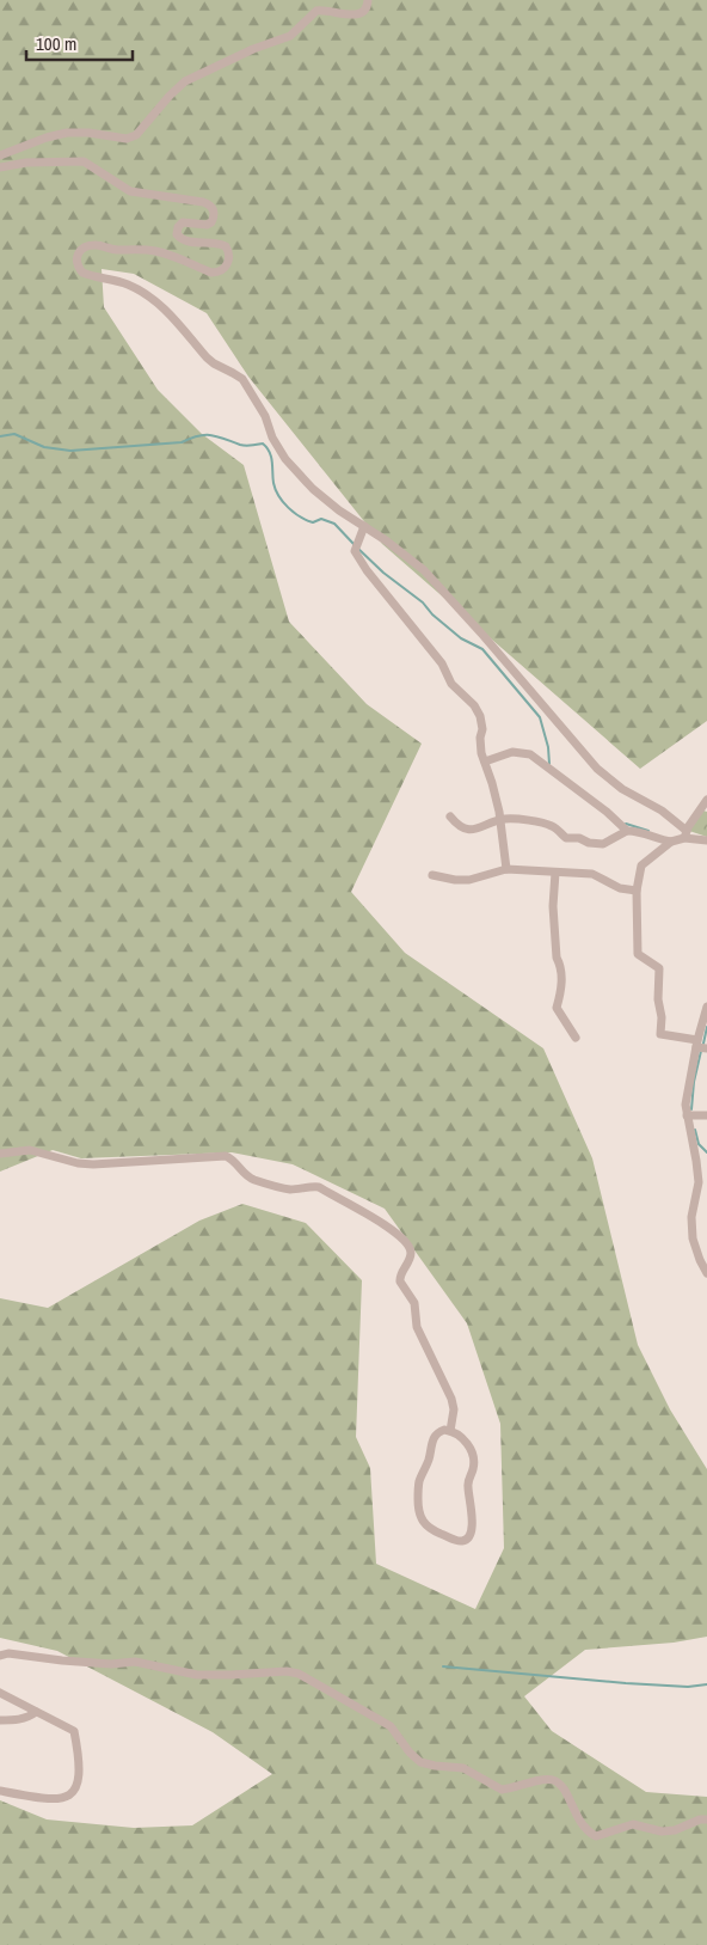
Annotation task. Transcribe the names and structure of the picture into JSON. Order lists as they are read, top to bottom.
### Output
{
  "scale_bar": "100 m"
}
